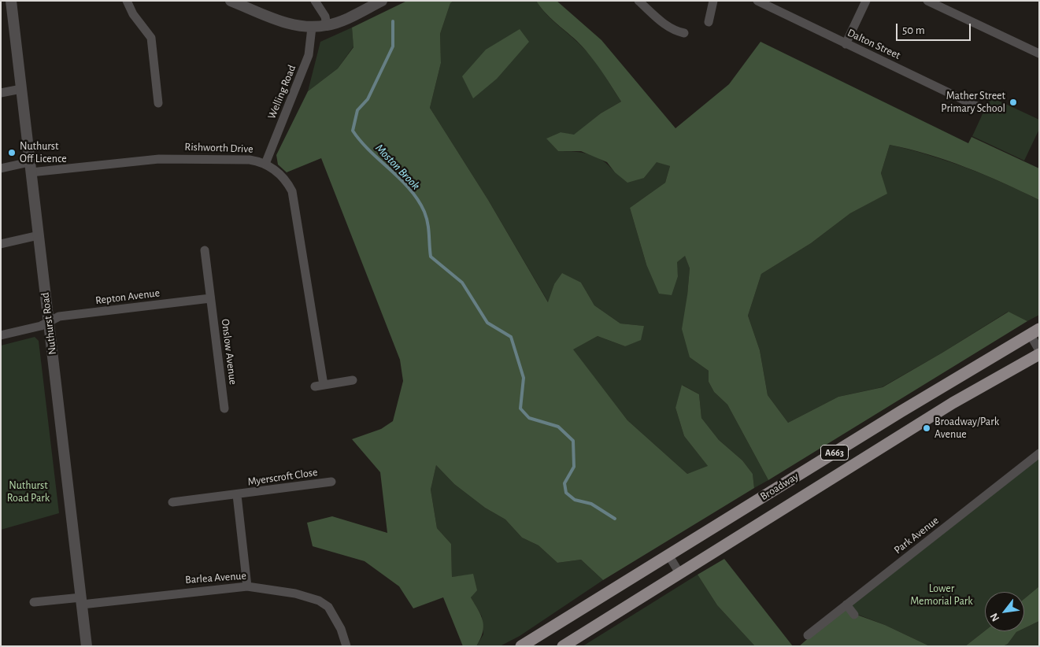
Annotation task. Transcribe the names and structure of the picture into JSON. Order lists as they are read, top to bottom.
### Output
{
  "streets": {
    "highway": ["A663", "Broadway"],
    "street": [
      "Dalton Street",
      "Welling Road",
      "Rishworth Drive",
      "Repton Avenue",
      "Nuthurst Road",
      "Onslow Avenue",
      "Myerscroft Close",
      "Park Avenue",
      "Barlea Avenue"
    ]
  },
  "crossings": [
    ["Welling Road", "Rishworth Drive"],
    ["Rishworth Drive", "Nuthurst Road"],
    ["Repton Avenue", "Nuthurst Road"],
    ["Repton Avenue", "Onslow Avenue"],
    ["Nuthurst Road", "Barlea Avenue"],
    ["Myerscroft Close", "Barlea Avenue"]
  ],
  "water": ["Moston Brook"],
  "parks": ["Nuthurst Road Park", "Lower Memorial Park"],
  "places": ["Mather Street Primary School", "Nuthurst Off Licence", "Broadway/Park Avenue"],
  "scale_bar": "50 m",
  "north": "bottom left"
}
